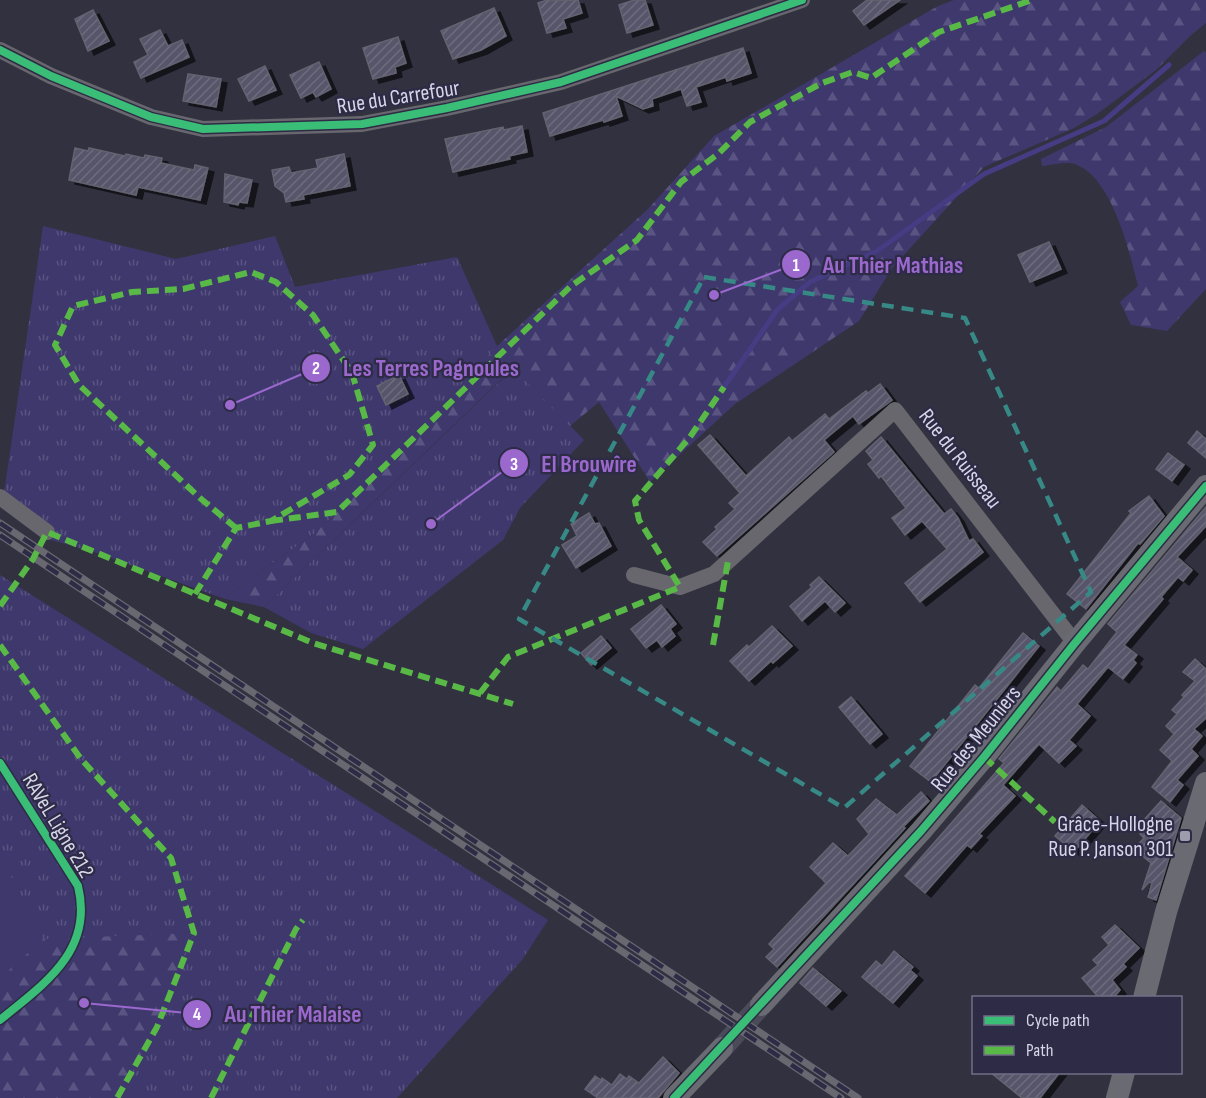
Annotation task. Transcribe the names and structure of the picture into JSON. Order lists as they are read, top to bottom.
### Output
{
  "streets": {
    "street": ["Rue du Carrefour", "Rue du Ruisseau", "Rue des Meuniers"],
    "cycle path": ["RAVeL Ligne 212"]
  },
  "crossings": [
    ["Rue du Ruisseau", "Rue des Meuniers"]
  ],
  "places": {
    "other": [
      "Au Thier Mathias",
      "Les Terres Pagnoules",
      "El Brouwîre",
      "Au Thier Malaise"
    ],
    "transit": ["Grâce-Hollogne Rue P. Janson 301"]
  },
  "legend": ["Cycle path", "Path"]
}
